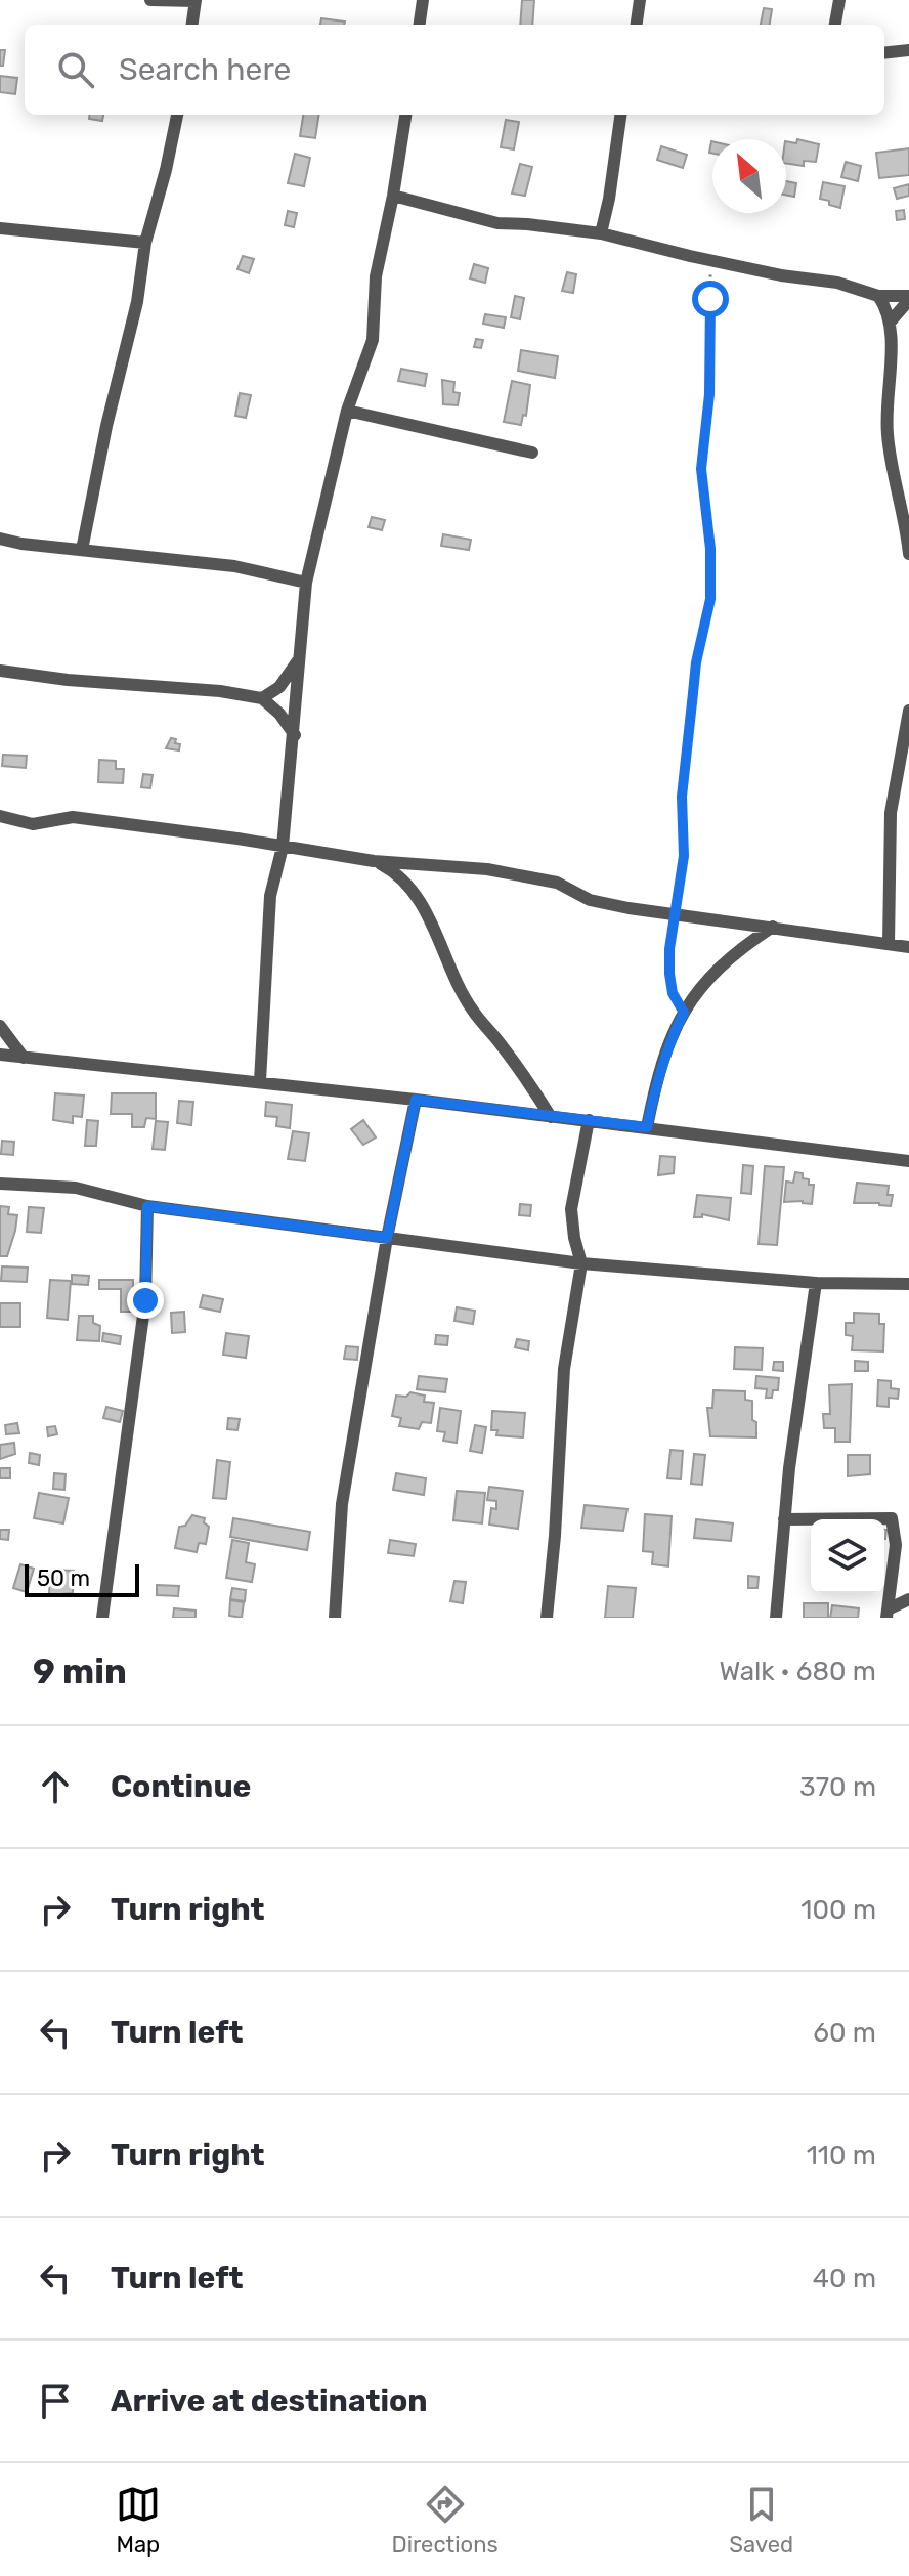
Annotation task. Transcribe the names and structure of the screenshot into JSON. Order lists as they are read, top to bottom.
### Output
{
  "scale_bar": "50 m",
  "north": "top left",
  "page": {
    "search": "Search here",
    "scale": "50 m",
    "heading": ["9 min", "Walk · 680 m"],
    "list": [
      ["Continue", "370 m"],
      ["Turn right", "100 m"],
      ["Turn left", "60 m"],
      ["Turn right", "110 m"],
      ["Turn left", "40 m"],
      "Arrive at destination"
    ],
    "nav": ["Map", "Directions", "Saved"]
  }
}
